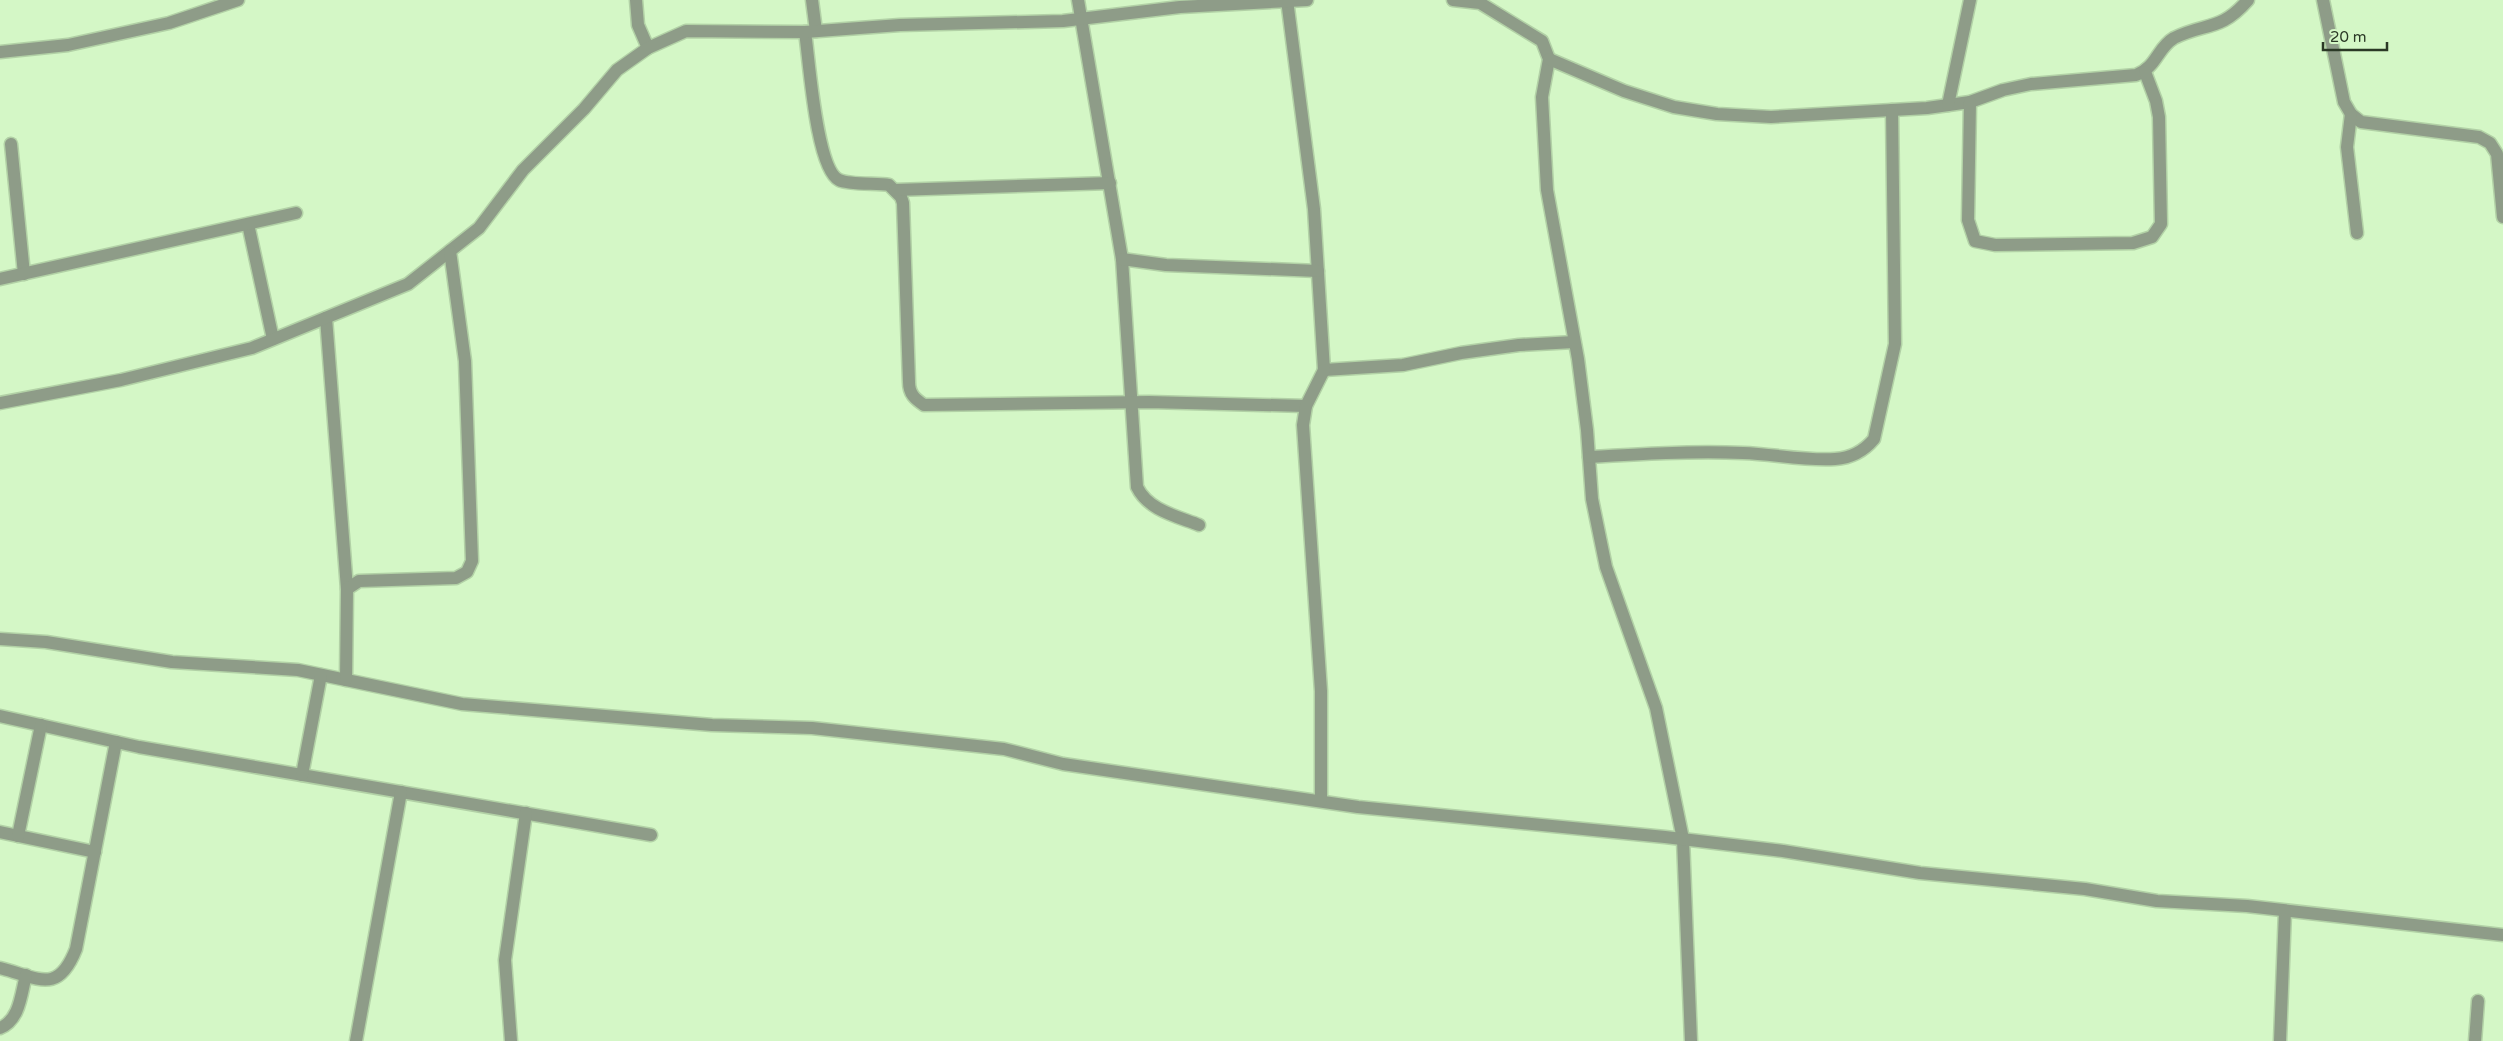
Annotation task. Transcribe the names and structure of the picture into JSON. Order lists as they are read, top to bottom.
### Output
{
  "scale_bar": "20 m"
}
